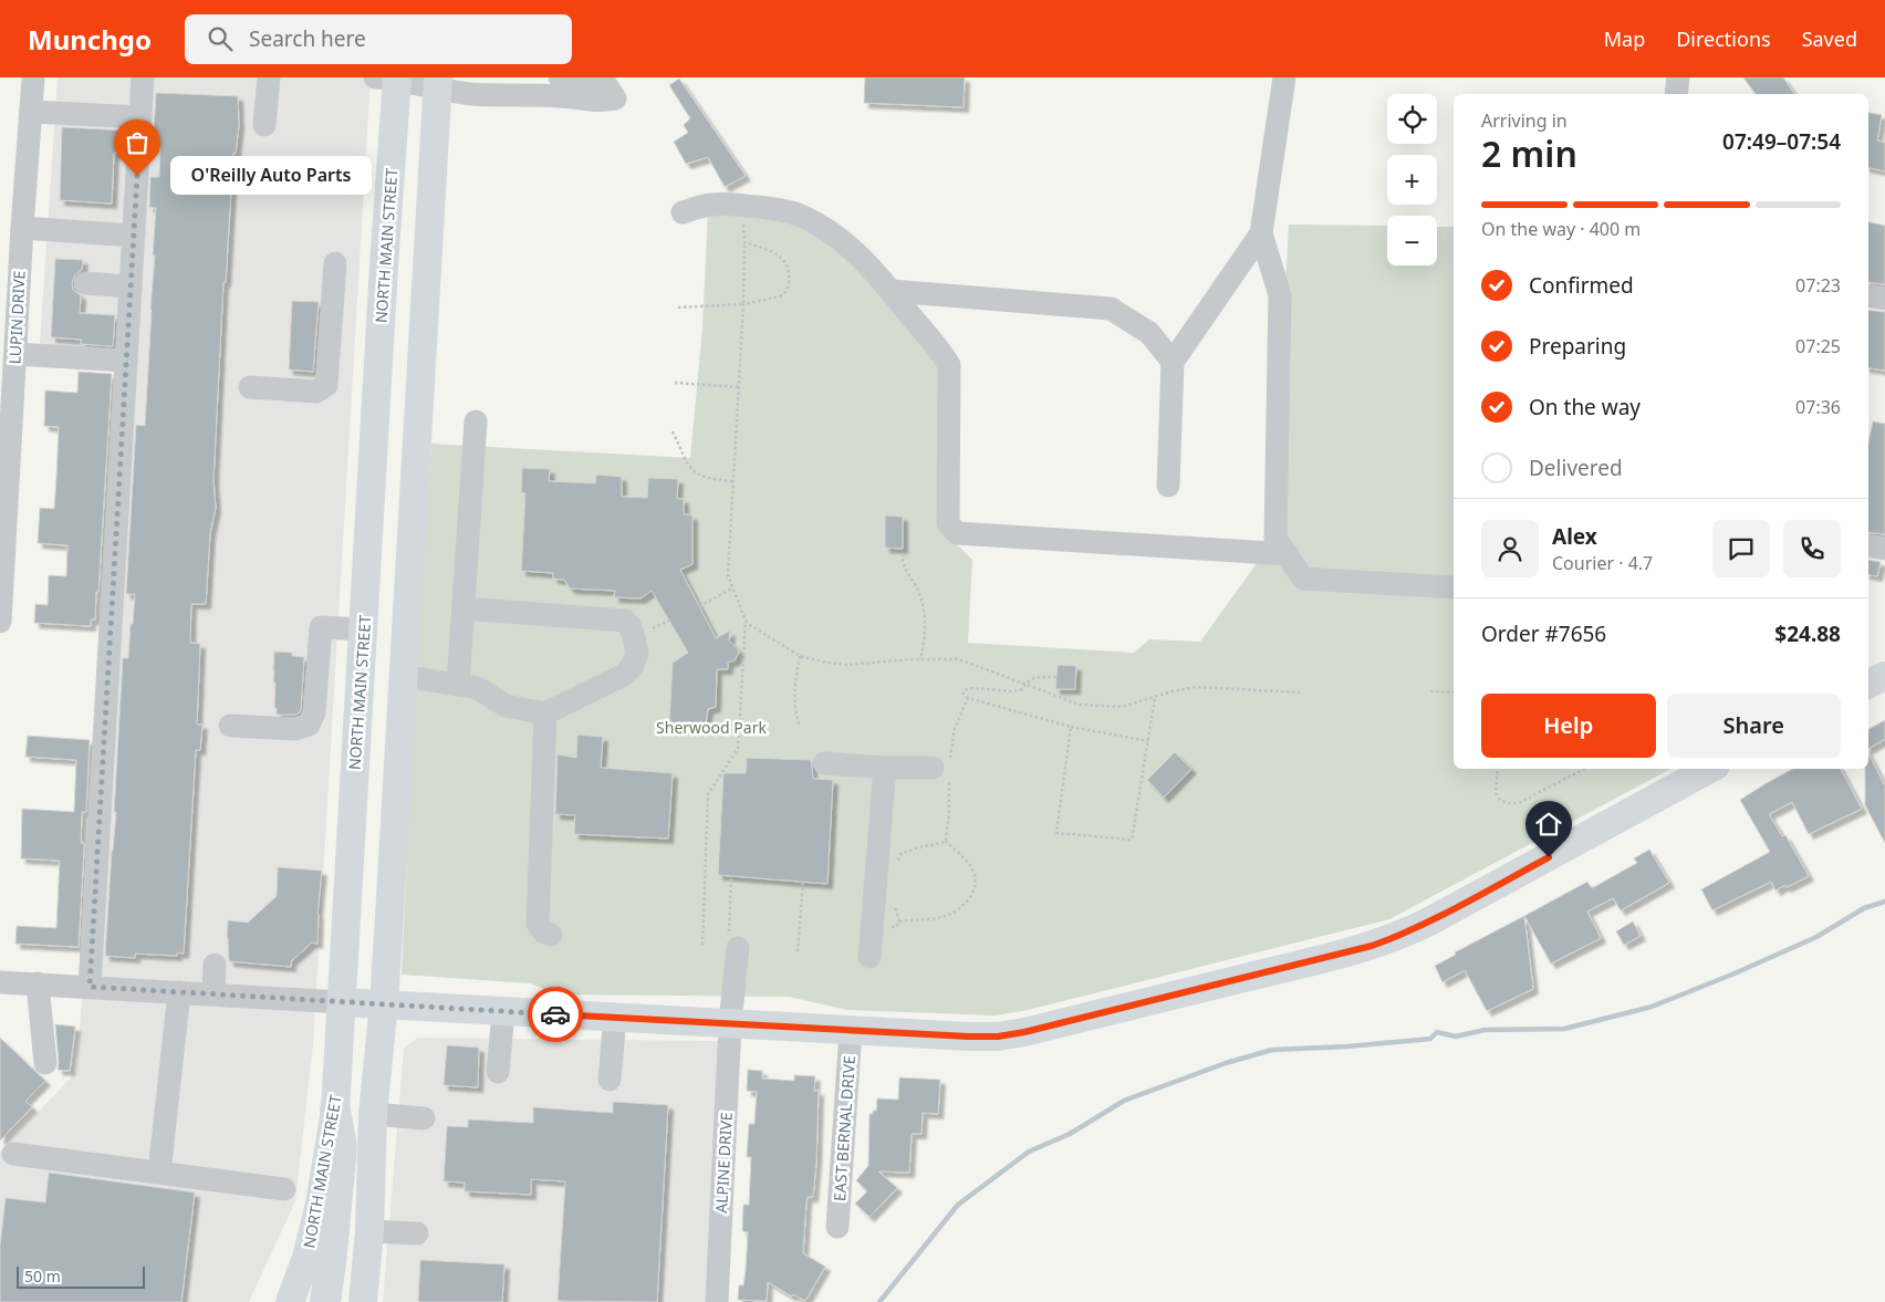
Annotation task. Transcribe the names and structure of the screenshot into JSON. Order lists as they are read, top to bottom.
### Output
{
  "streets": {
    "main road": ["NORTH MAIN STREET"],
    "street": ["LUPIN DRIVE", "EAST BERNAL DRIVE", "ALPINE DRIVE"]
  },
  "parks": ["Sherwood Park"],
  "places": ["O'Reilly Auto Parts"],
  "scale_bar": "50 m",
  "page": {
    "header": "Munchgo",
    "search": "Search here",
    "nav": ["Map", "Directions", "Saved"],
    "map_buttons": ["+", "−"],
    "heading": ["2 min", "Arriving in", "07:49–07:54"],
    "panel": [
      "Alex",
      "Courier · 4.7",
      "Order #7656",
      "$24.88"
    ],
    "bubble": "O'Reilly Auto Parts",
    "bar": "On the way · 400 m",
    "list": [
      ["Confirmed", "07:23"],
      ["Preparing", "07:25"],
      ["On the way", "07:36"],
      "Delivered"
    ],
    "buttons": ["Help", "Share"],
    "scale": "50 m"
  }
}
